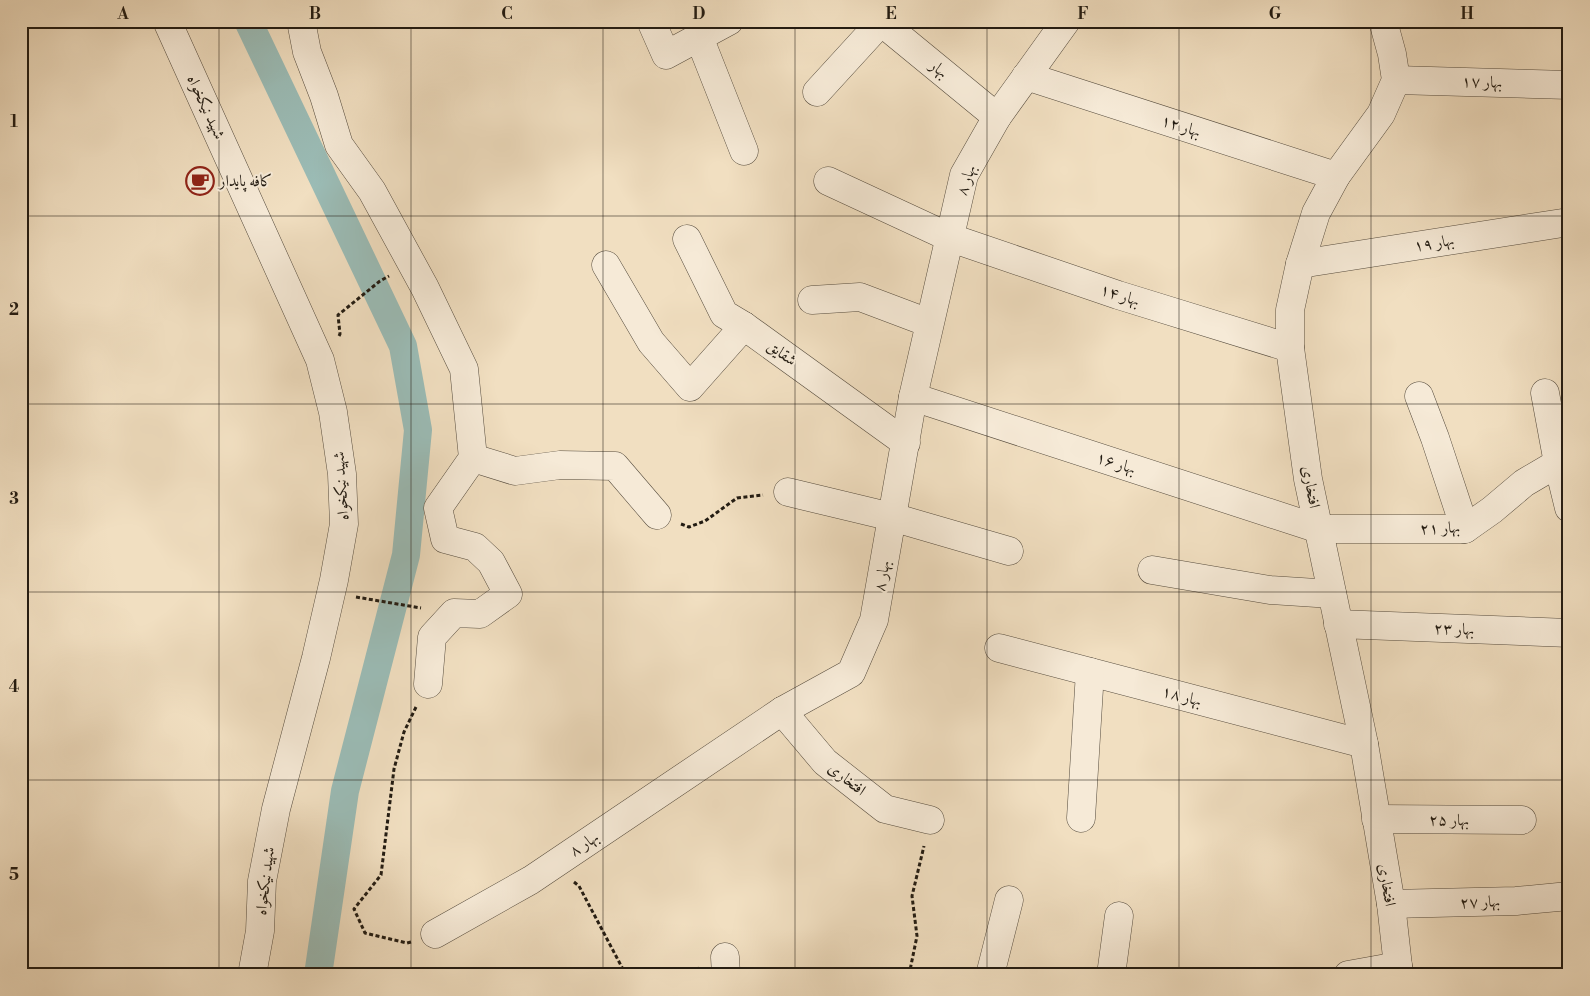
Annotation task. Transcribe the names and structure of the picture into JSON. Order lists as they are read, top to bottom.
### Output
{
  "streets": {
    "street": [
      "بهار",
      "بهار ۱۷",
      "شهید نیکخواه",
      "بهار ۱۲",
      "بهار ۸",
      "بهار ۱۹",
      "بهار ۱۴",
      "شقایق",
      "بهار ۱۶",
      "افتخاری",
      "بهار ۲۱",
      "بهار ۲۳",
      "بهار ۱۸",
      "بهار ۲۵",
      "بهار ۲۷"
    ]
  },
  "crossings": [
    ["بهار", "بهار ۸"],
    ["بهار ۱۷", "افتخاری"],
    ["بهار ۱۲", "بهار ۸"],
    ["بهار ۱۲", "افتخاری"],
    ["بهار ۸", "بهار ۱۴"],
    ["بهار ۸", "شقایق"],
    ["بهار ۸", "بهار ۱۶"],
    ["بهار ۸", "افتخاری"],
    ["بهار ۱۹", "افتخاری"],
    ["بهار ۱۴", "افتخاری"],
    ["بهار ۱۶", "افتخاری"],
    ["بهار ۱۶", "بهار ۲۱"],
    ["افتخاری", "بهار ۲۱"],
    ["افتخاری", "بهار ۲۳"],
    ["افتخاری", "بهار ۱۸"],
    ["افتخاری", "بهار ۲۵"],
    ["افتخاری", "بهار ۲۷"]
  ],
  "places": {
    "cafe": ["کافه پایدار"]
  },
  "grid": {
    "columns": [
      "A",
      "B",
      "C",
      "D",
      "E",
      "F",
      "G",
      "H"
    ],
    "rows": [
      "1",
      "2",
      "3",
      "4",
      "5"
    ]
  }
}
